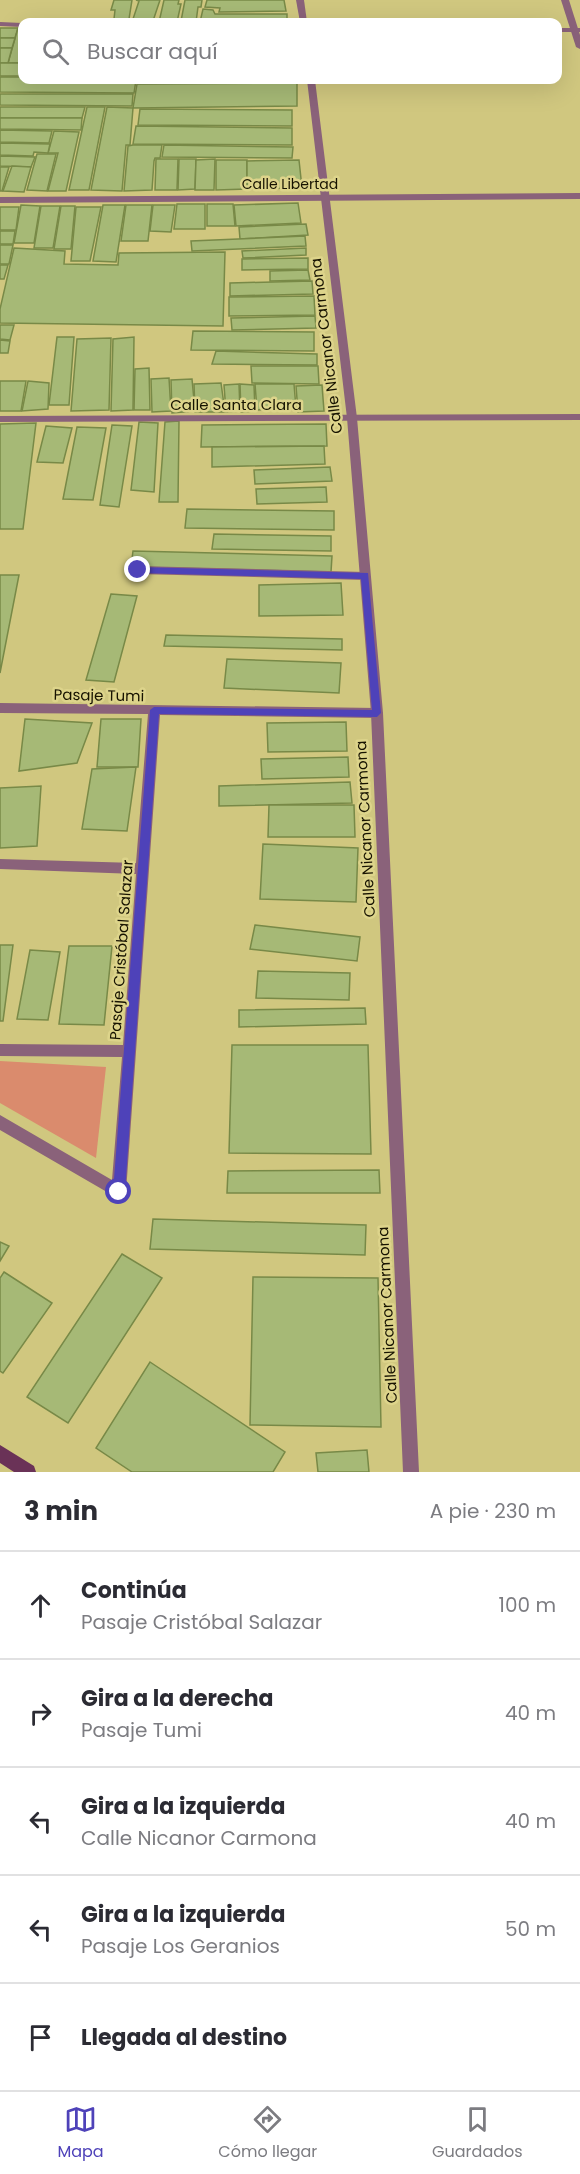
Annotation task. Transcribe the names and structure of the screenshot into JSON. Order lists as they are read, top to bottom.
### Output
{
  "streets": {
    "street": [
      "Calle Libertad",
      "Calle Nicanor Carmona",
      "Calle Santa Clara",
      "Pasaje Tumi",
      "Pasaje Cristóbal Salazar"
    ]
  },
  "crossings": [
    ["Calle Libertad", "Calle Nicanor Carmona"],
    ["Calle Nicanor Carmona", "Calle Santa Clara"],
    ["Calle Nicanor Carmona", "Pasaje Tumi"],
    ["Pasaje Tumi", "Pasaje Cristóbal Salazar"]
  ],
  "page": {
    "search": "Buscar aquí",
    "heading": ["3 min", "A pie · 230 m"],
    "list": [
      ["Continúa", "Pasaje Cristóbal Salazar", "100 m"],
      ["Gira a la derecha", "Pasaje Tumi", "40 m"],
      ["Gira a la izquierda", "Calle Nicanor Carmona", "40 m"],
      ["Gira a la izquierda", "Pasaje Los Geranios", "50 m"],
      "Llegada al destino"
    ],
    "nav": ["Mapa", "Cómo llegar", "Guardados"]
  }
}
